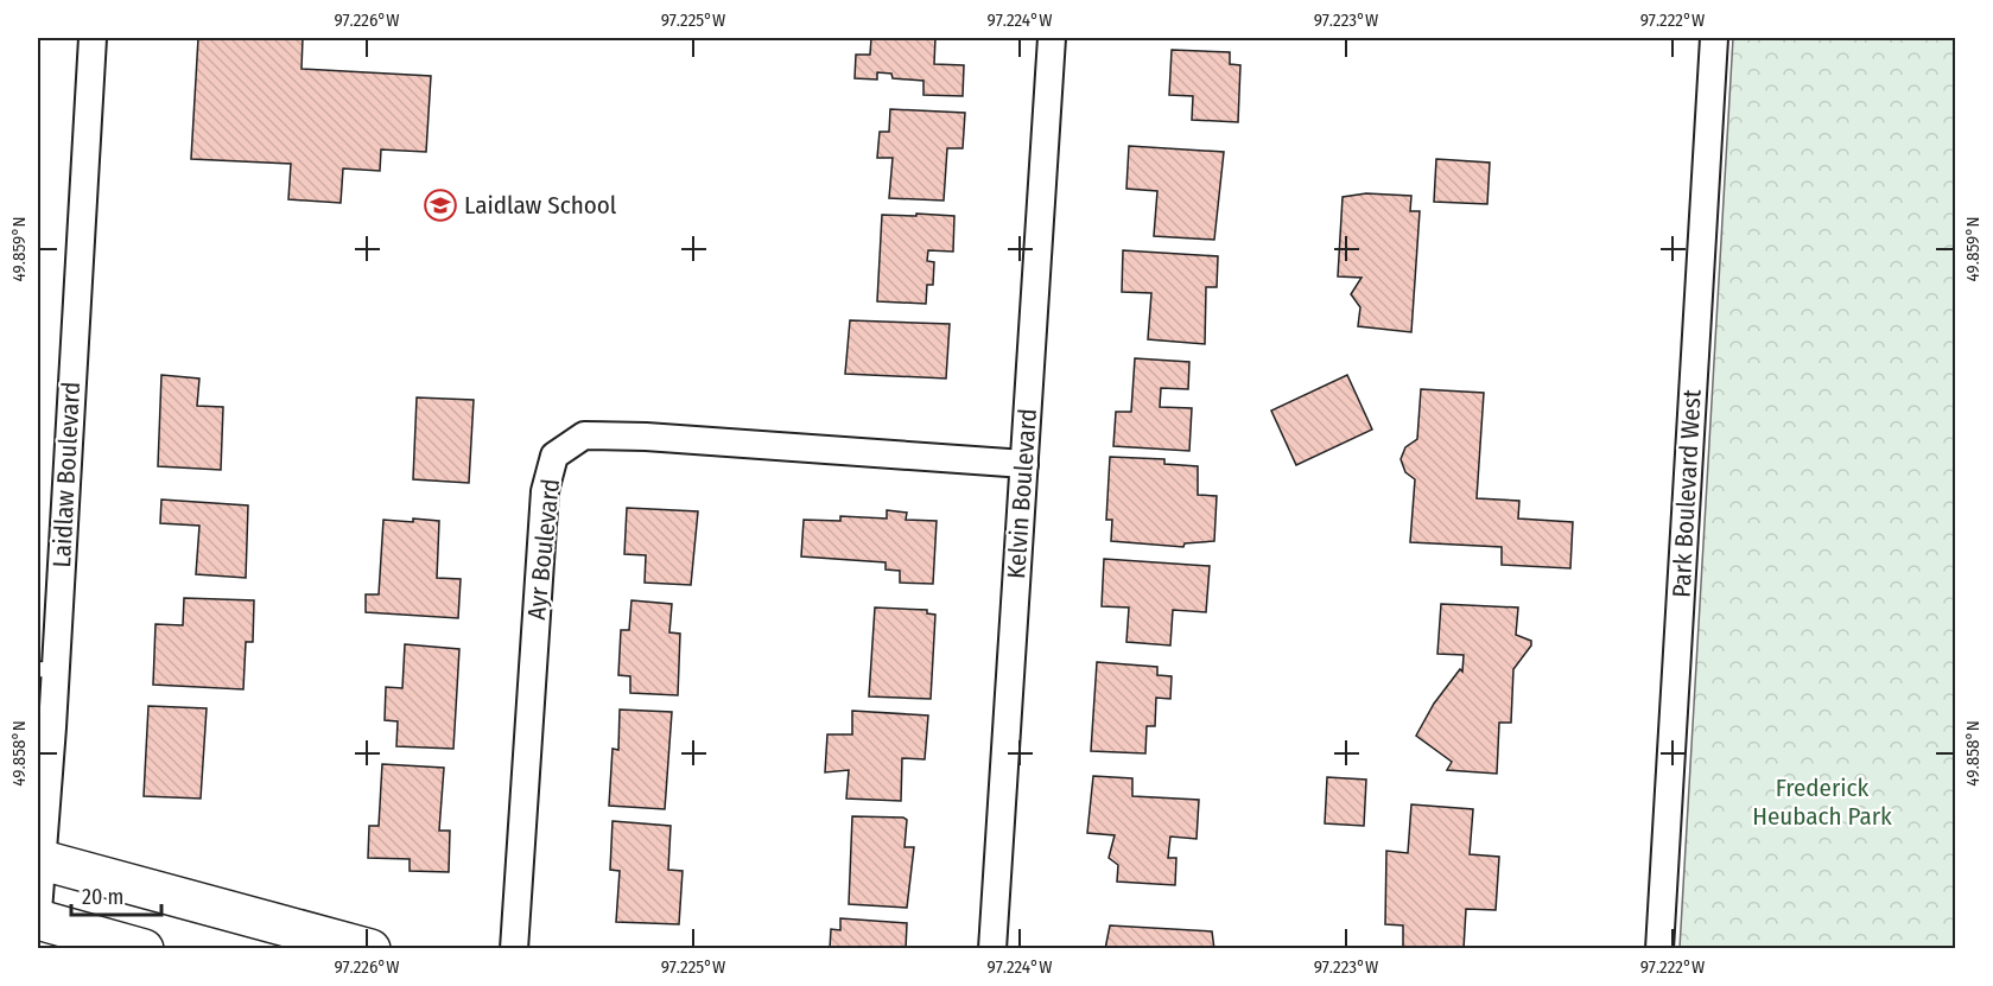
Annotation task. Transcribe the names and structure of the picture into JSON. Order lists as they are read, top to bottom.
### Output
{
  "streets": {
    "street": [
      "Laidlaw Boulevard",
      "Kelvin Boulevard",
      "Park Boulevard West",
      "Ayr Boulevard"
    ]
  },
  "crossings": [
    ["Kelvin Boulevard", "Ayr Boulevard"]
  ],
  "parks": ["Frederick Heubach Park"],
  "places": {
    "school or university": ["Laidlaw School"]
  },
  "scale_bar": "20 m",
  "coordinates": [
    "97.226°W",
    "97.225°W",
    "97.224°W",
    "97.223°W",
    "97.222°W",
    "49.859°N",
    "49.858°N"
  ]
}
